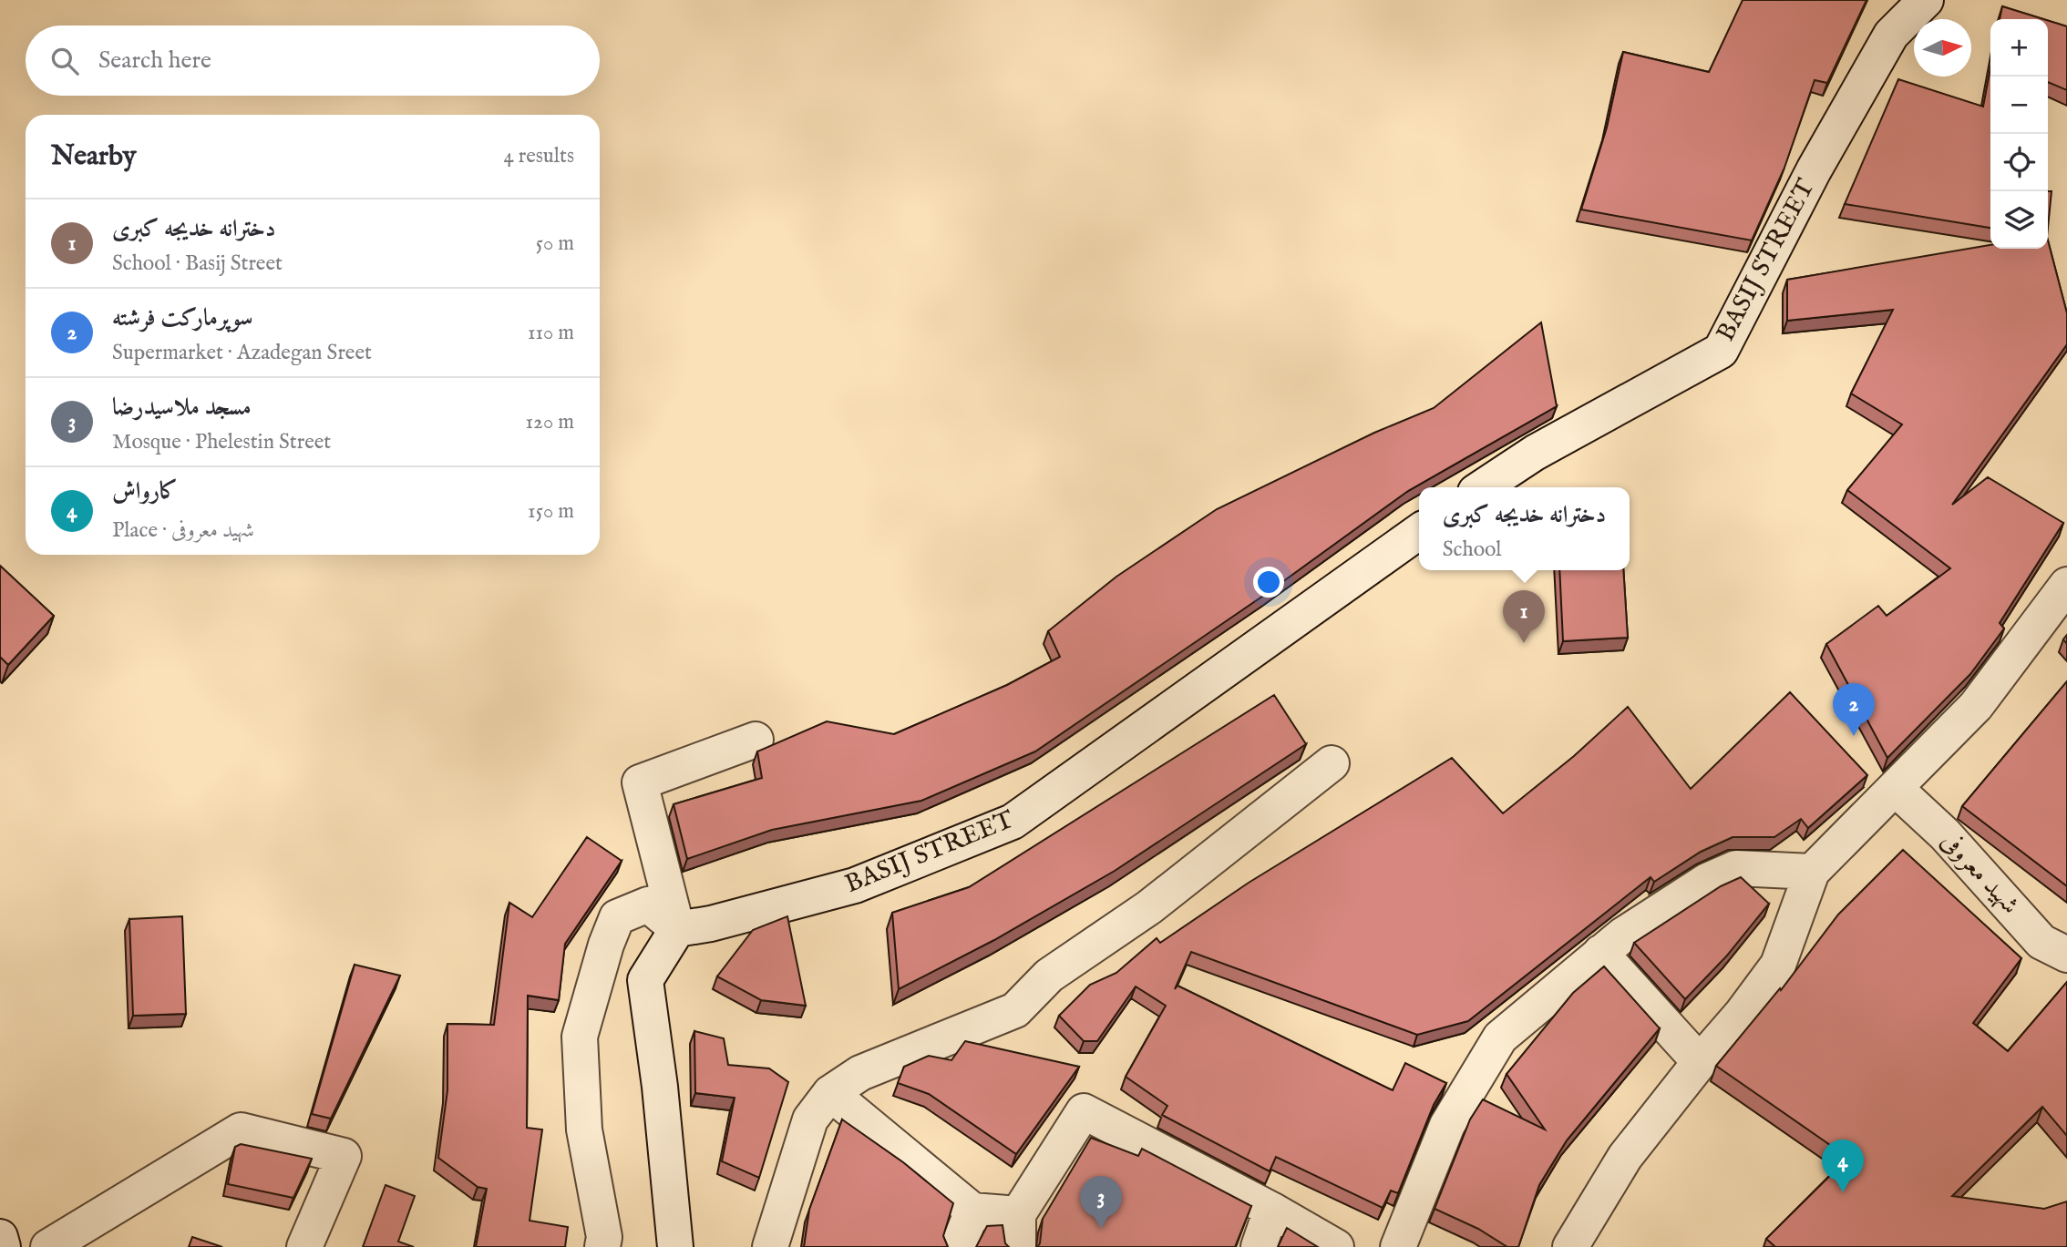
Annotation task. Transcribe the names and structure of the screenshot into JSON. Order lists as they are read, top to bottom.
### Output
{
  "streets": {
    "street": ["BASIJ STREET", "شهید معروفی"]
  },
  "north": "right",
  "page": {
    "map_buttons": ["+", "−"],
    "search": "Search here",
    "heading": ["Nearby", "4 results"],
    "list": [
      {
        "mark": "1",
        "name": "دخترانه خدیجه کبری",
        "note": "School · Basij Street",
        "value": "50 m"
      },
      {
        "mark": "2",
        "name": "سوپرمارکت فرشته",
        "note": "Supermarket · Azadegan Sreet",
        "value": "110 m"
      },
      {
        "mark": "3",
        "name": "مسجد ملاسیدرضا",
        "note": "Mosque · Phelestin Street",
        "value": "120 m"
      },
      {
        "mark": "4",
        "name": "کارواش",
        "note": "Place · شهید معروفی",
        "value": "150 m"
      }
    ],
    "popup": ["دخترانه خدیجه کبری", "School"],
    "pins": [
      "1",
      "2",
      "4",
      "3"
    ]
  }
}
